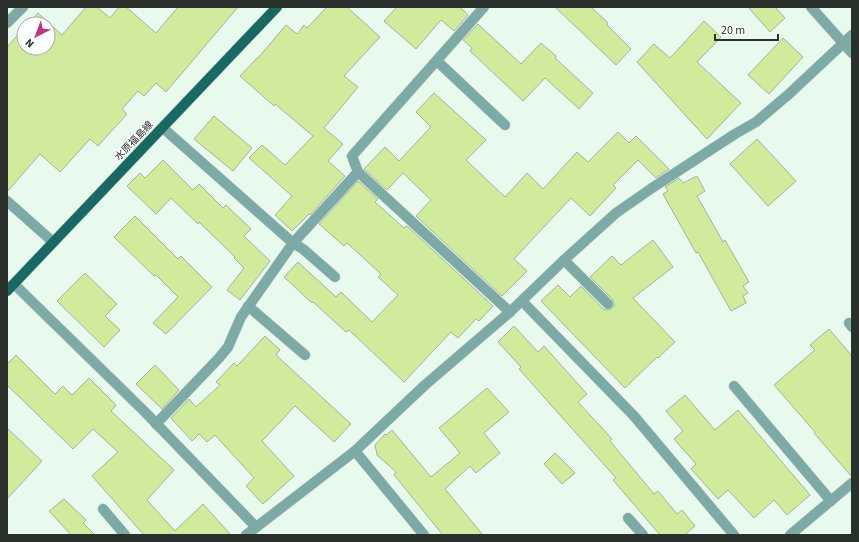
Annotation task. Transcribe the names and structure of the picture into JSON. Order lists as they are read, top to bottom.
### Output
{
  "streets": {
    "main road": ["水原福島線"]
  },
  "scale_bar": "20 m",
  "north": "bottom left"
}
